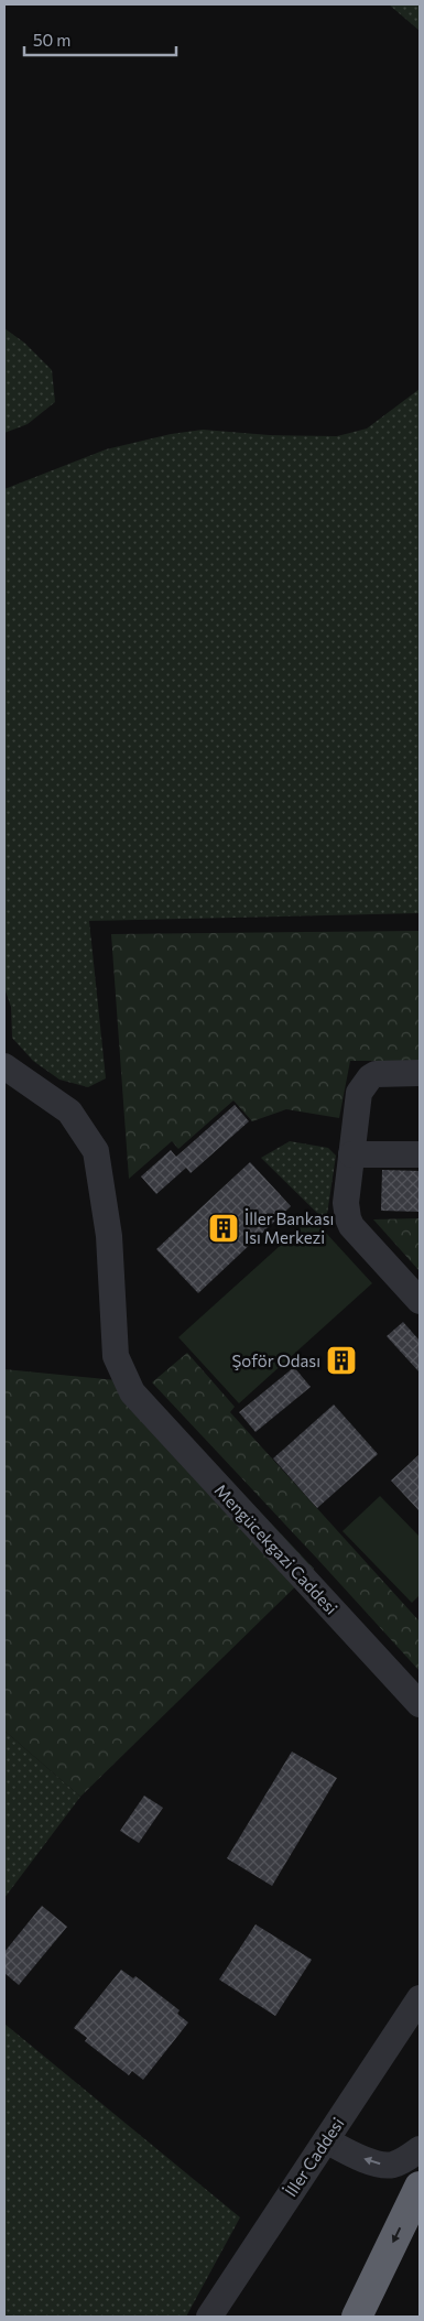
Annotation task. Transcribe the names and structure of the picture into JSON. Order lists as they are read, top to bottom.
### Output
{
  "streets": {
    "street": ["Mengücekgazi Caddesi", "İller Caddesi"]
  },
  "places": {
    "building": ["İller Bankası Isı Merkezi", "Şoför Odası"]
  },
  "scale_bar": "50 m"
}
